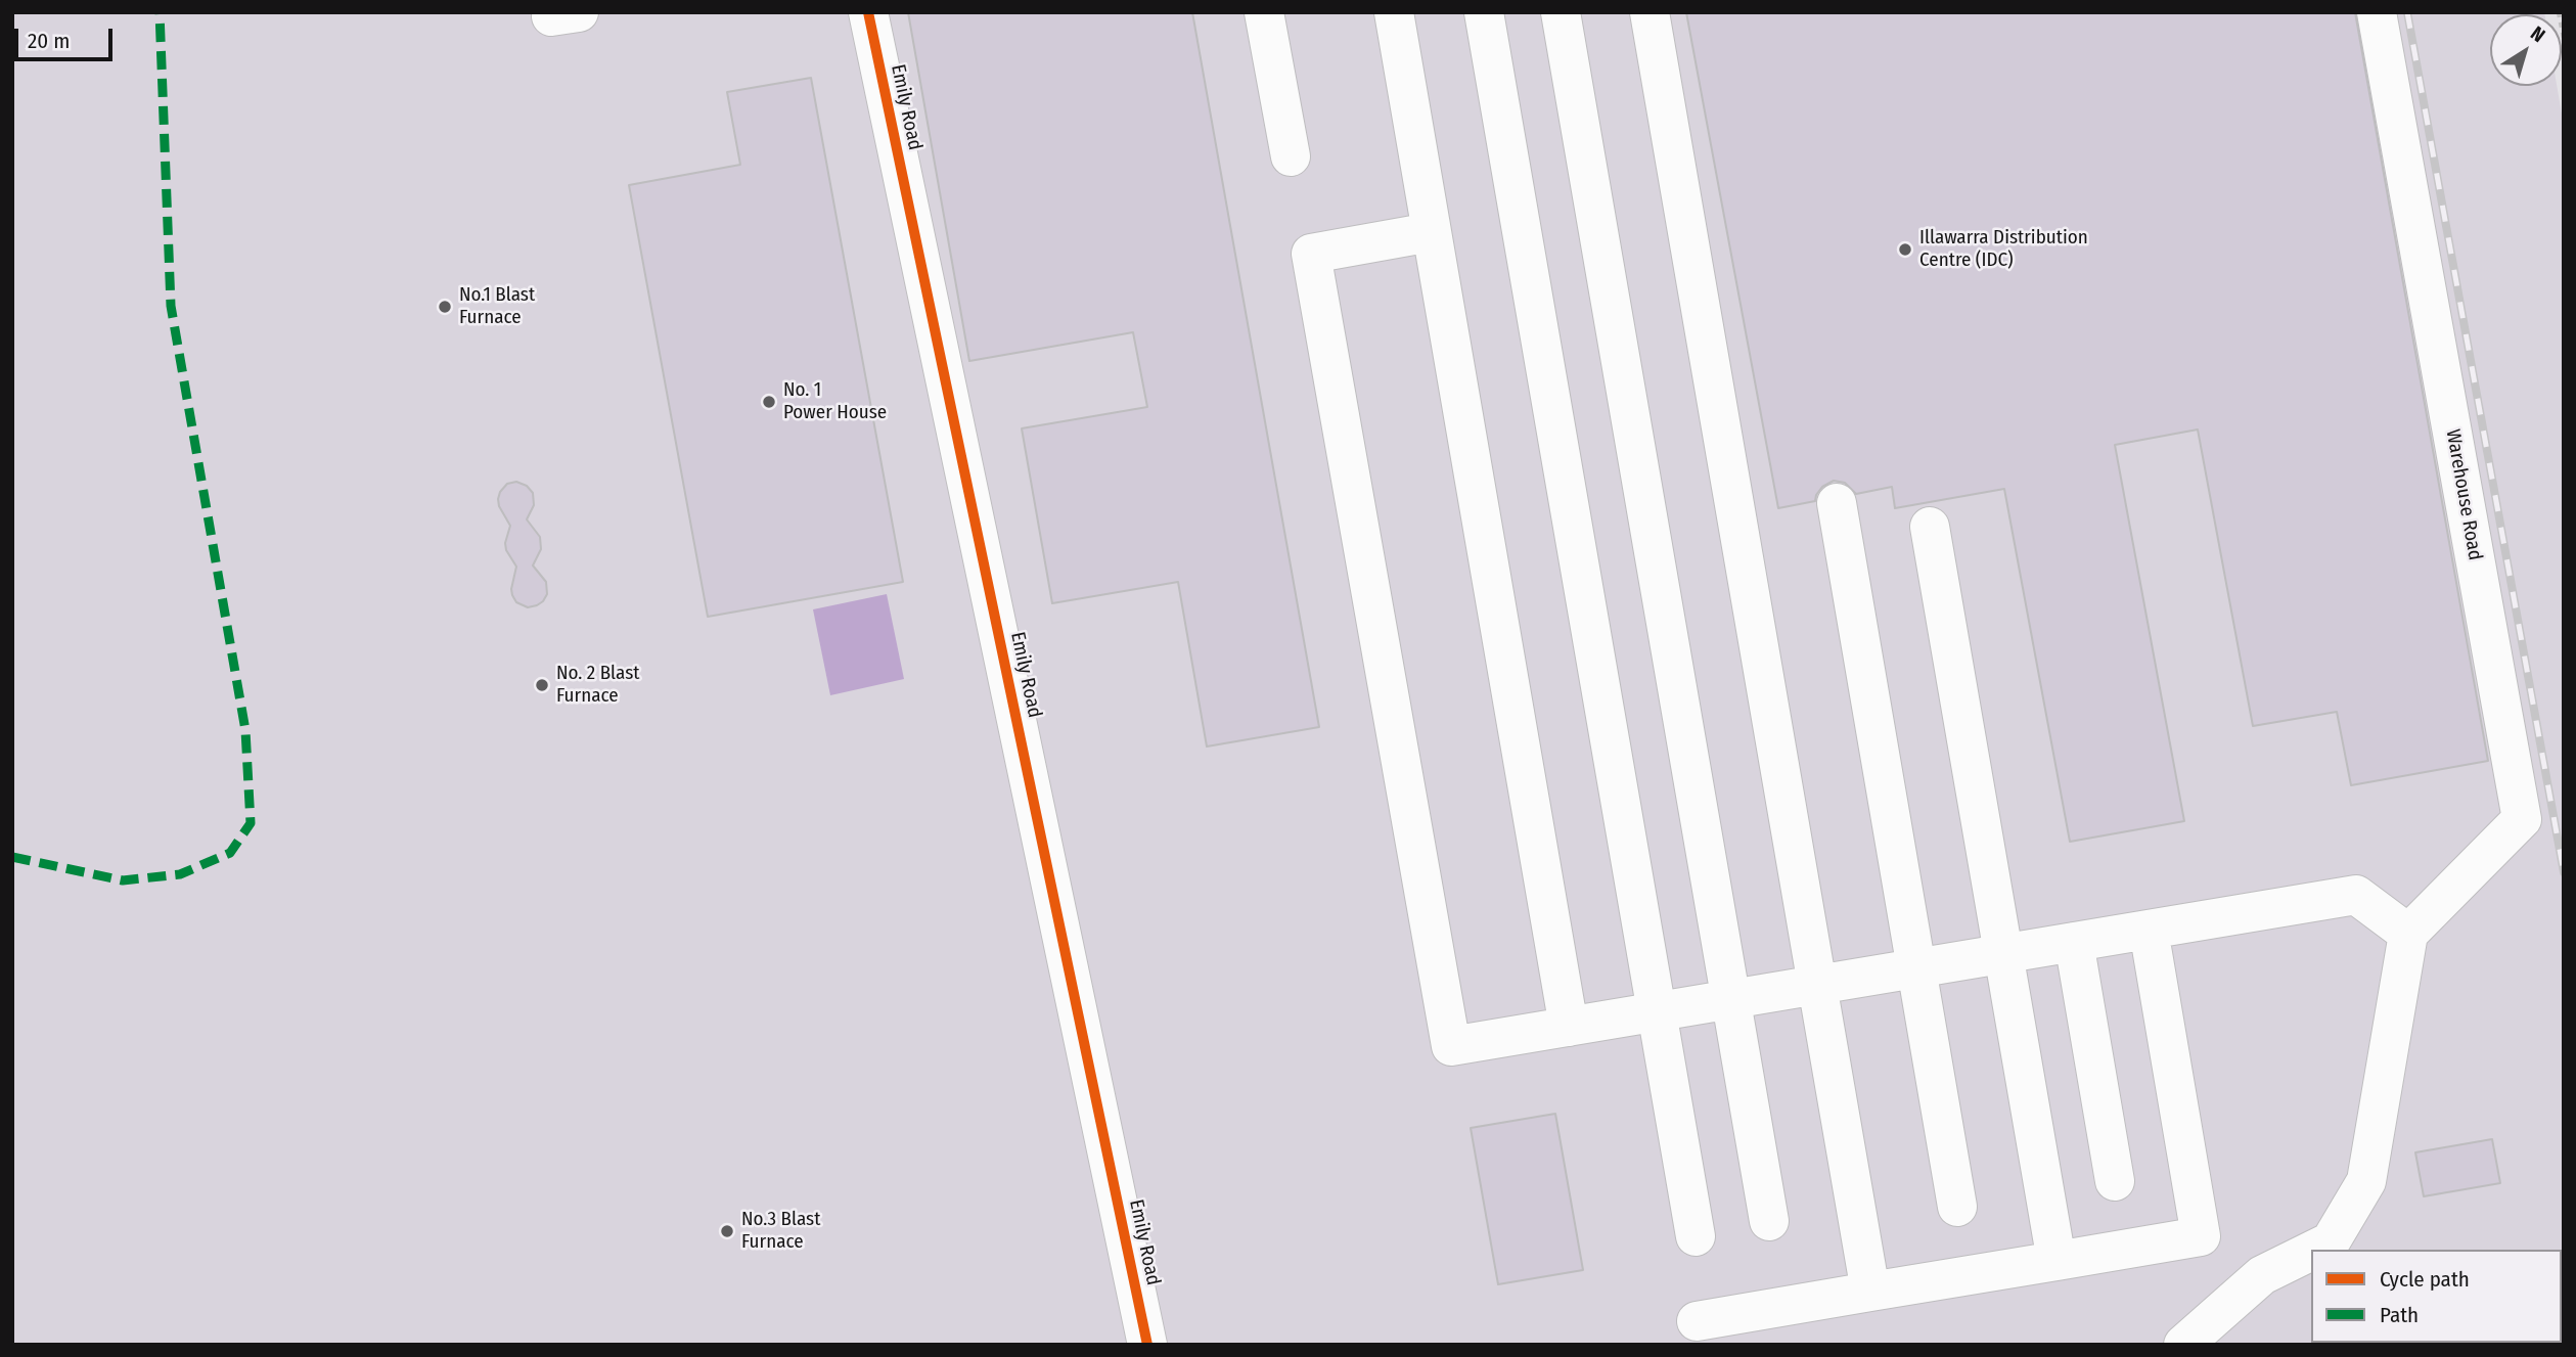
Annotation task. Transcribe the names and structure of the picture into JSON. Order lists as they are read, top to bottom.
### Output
{
  "streets": {
    "street": ["Emily Road", "Warehouse Road"]
  },
  "places": [
    "Illawarra Distribution Centre (IDC)",
    "No.1 Blast Furnace",
    "No. 1 Power House",
    "No. 2 Blast Furnace",
    "No.3 Blast Furnace"
  ],
  "legend": ["Cycle path", "Path"],
  "scale_bar": "20 m",
  "north": "top right"
}
